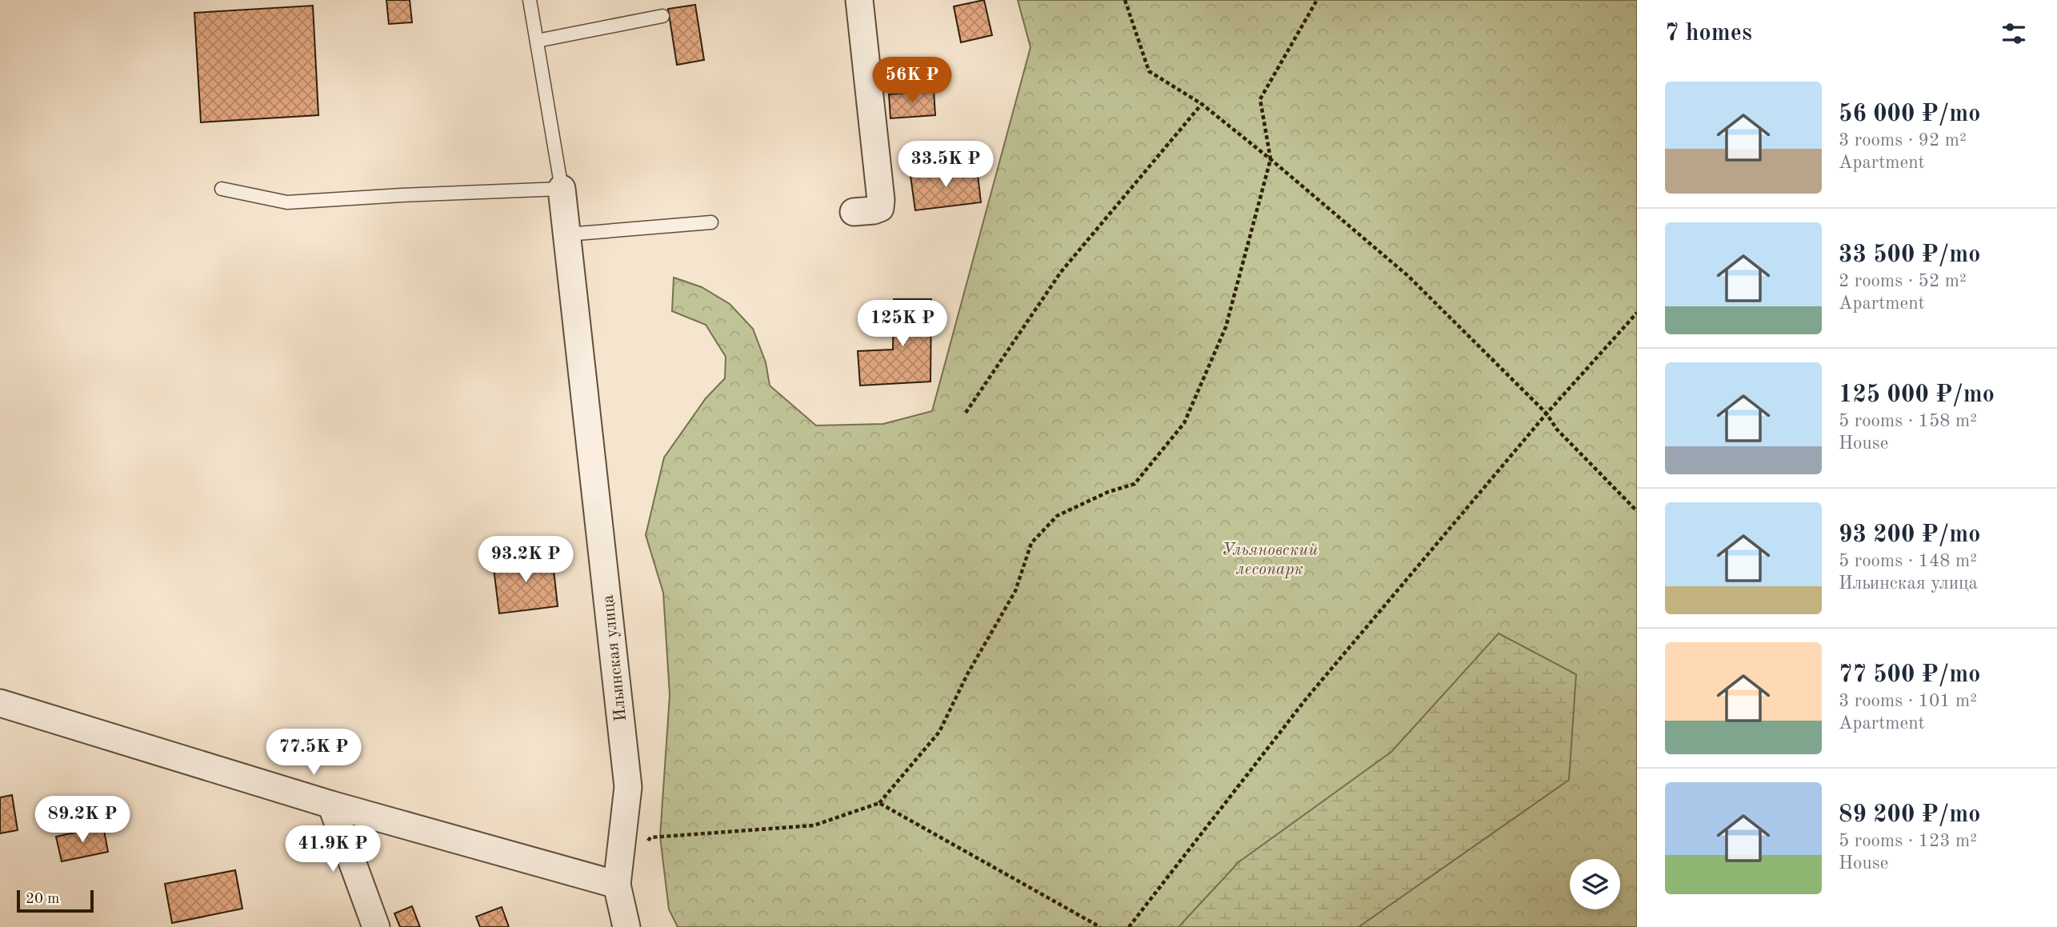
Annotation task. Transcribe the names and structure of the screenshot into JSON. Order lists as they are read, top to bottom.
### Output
{
  "streets": {
    "street": ["Ильинская улица"]
  },
  "parks": ["Ульяновский лесопарк"],
  "scale_bar": "20 m",
  "page": {
    "heading": "7 homes",
    "price": [
      "56K ₽",
      "33.5K ₽",
      "125K ₽",
      "93.2K ₽",
      "77.5K ₽",
      "89.2K ₽",
      "41.9K ₽"
    ],
    "list": [
      {
        "name": "56 000 ₽/mo",
        "note": "3 rooms · 92 m² · Apartment"
      },
      {
        "name": "33 500 ₽/mo",
        "note": "2 rooms · 52 m² · Apartment"
      },
      {
        "name": "125 000 ₽/mo",
        "note": "5 rooms · 158 m² · House"
      },
      {
        "name": "93 200 ₽/mo",
        "note": "5 rooms · 148 m² · Ильинская улица"
      },
      {
        "name": "77 500 ₽/mo",
        "note": "3 rooms · 101 m² · Apartment"
      },
      {
        "name": "89 200 ₽/mo",
        "note": "5 rooms · 123 m² · House"
      }
    ],
    "scale": "20 m"
  }
}
